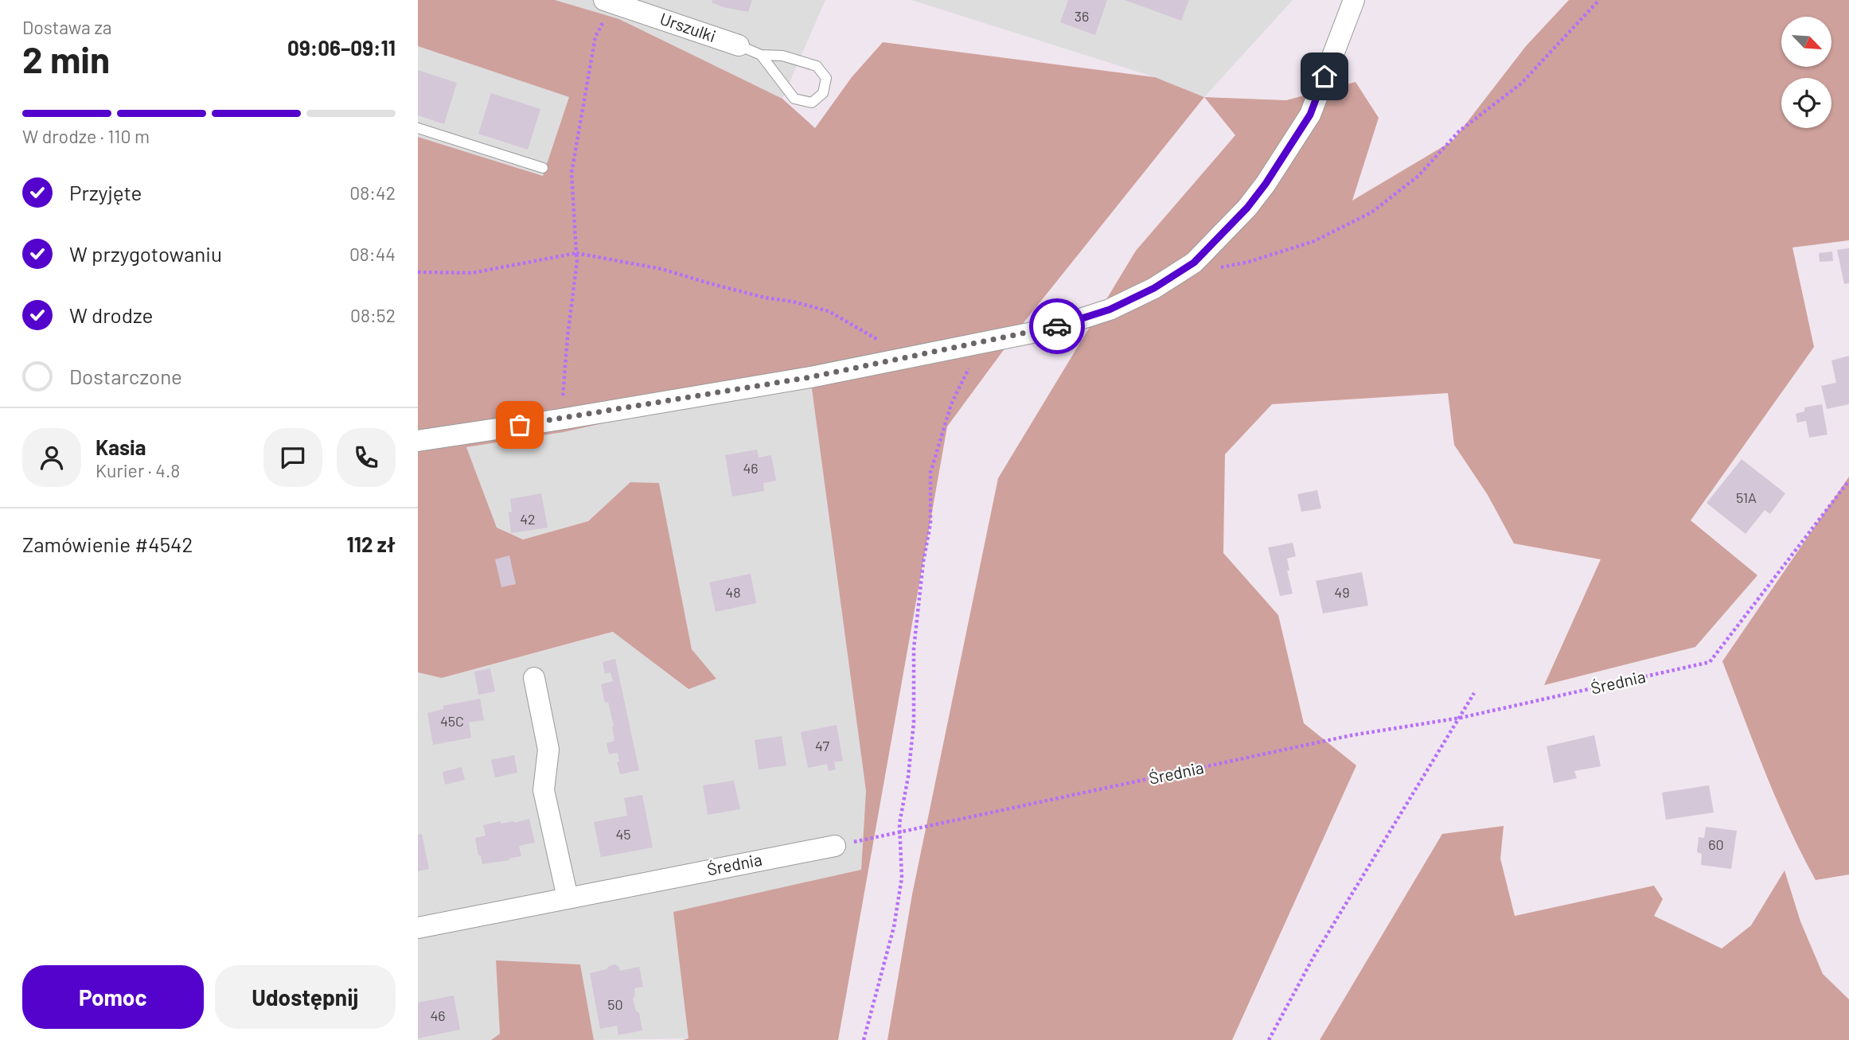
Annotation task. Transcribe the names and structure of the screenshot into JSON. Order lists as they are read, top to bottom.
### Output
{
  "streets": {
    "street": ["Urszulki", "Średnia"]
  },
  "house_numbers": [
    "36",
    "46",
    "51A",
    "42",
    "48",
    "49",
    "45C",
    "47",
    "45",
    "60",
    "50",
    "46"
  ],
  "north": "bottom right",
  "page": {
    "heading": ["2 min", "Dostawa za", "09:06–09:11"],
    "panel": [
      "Kasia",
      "Kurier · 4.8",
      "Zamówienie #4542",
      "112 zł"
    ],
    "bar": "W drodze · 110 m",
    "list": [
      ["Przyjęte", "08:42"],
      ["W przygotowaniu", "08:44"],
      ["W drodze", "08:52"],
      "Dostarczone"
    ],
    "buttons": ["Pomoc", "Udostępnij"]
  }
}
